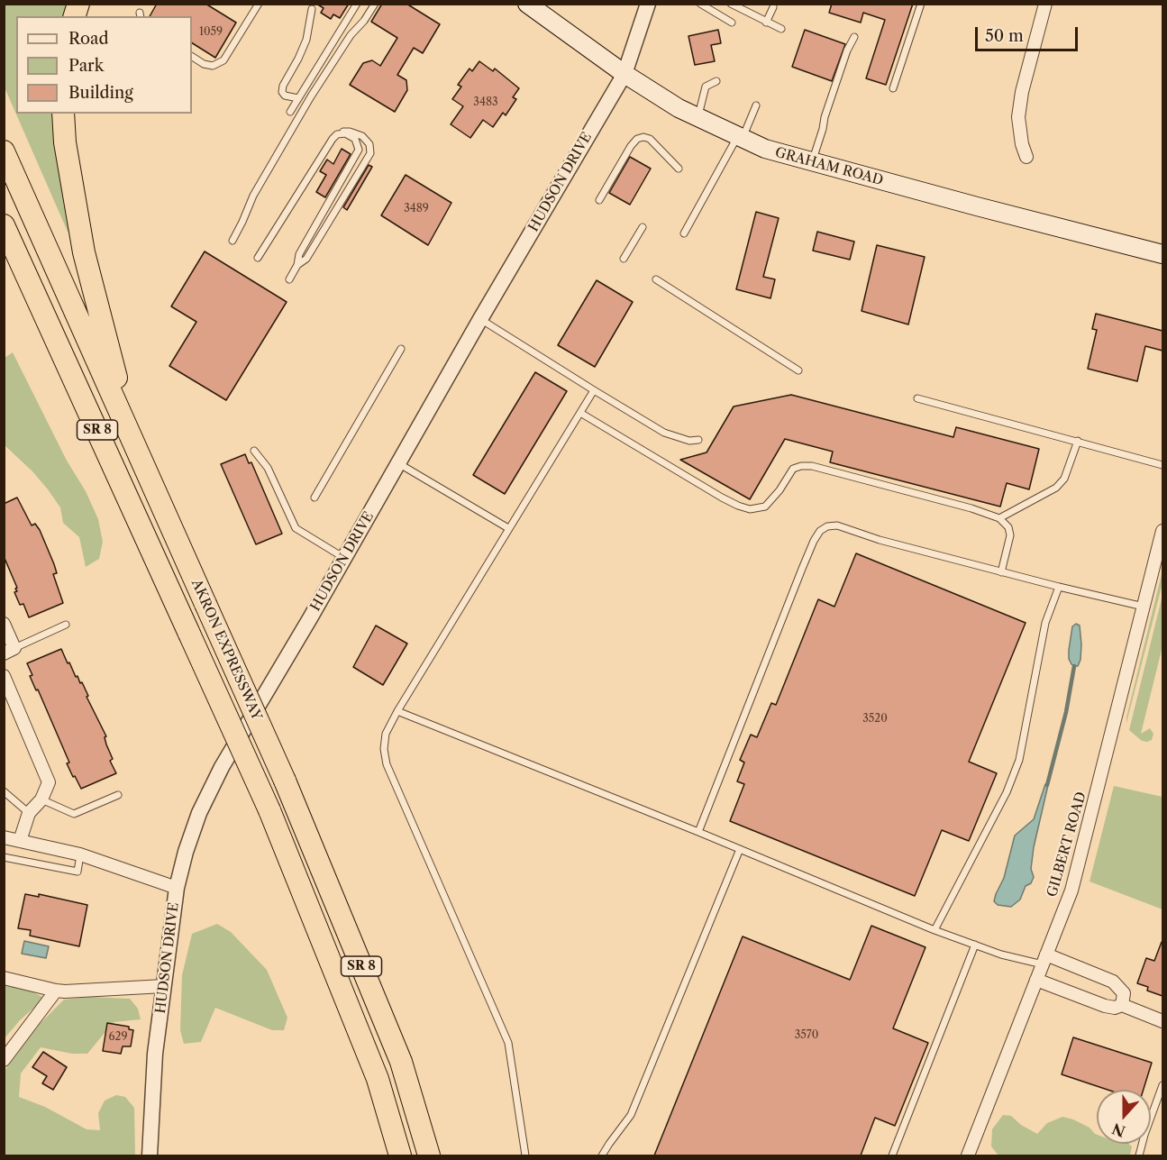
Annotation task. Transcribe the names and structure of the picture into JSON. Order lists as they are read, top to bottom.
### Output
{
  "streets": {
    "highway": ["SR 8", "AKRON EXPRESSWAY"],
    "main road": ["GRAHAM ROAD"],
    "street": ["HUDSON DRIVE", "GILBERT ROAD"]
  },
  "crossings": [
    ["GRAHAM ROAD", "HUDSON DRIVE"]
  ],
  "house_numbers": [
    "1059",
    "3483",
    "3489",
    "3520",
    "3570",
    "629"
  ],
  "legend": ["Road", "Park", "Building"],
  "scale_bar": "50 m",
  "north": "bottom"
}
